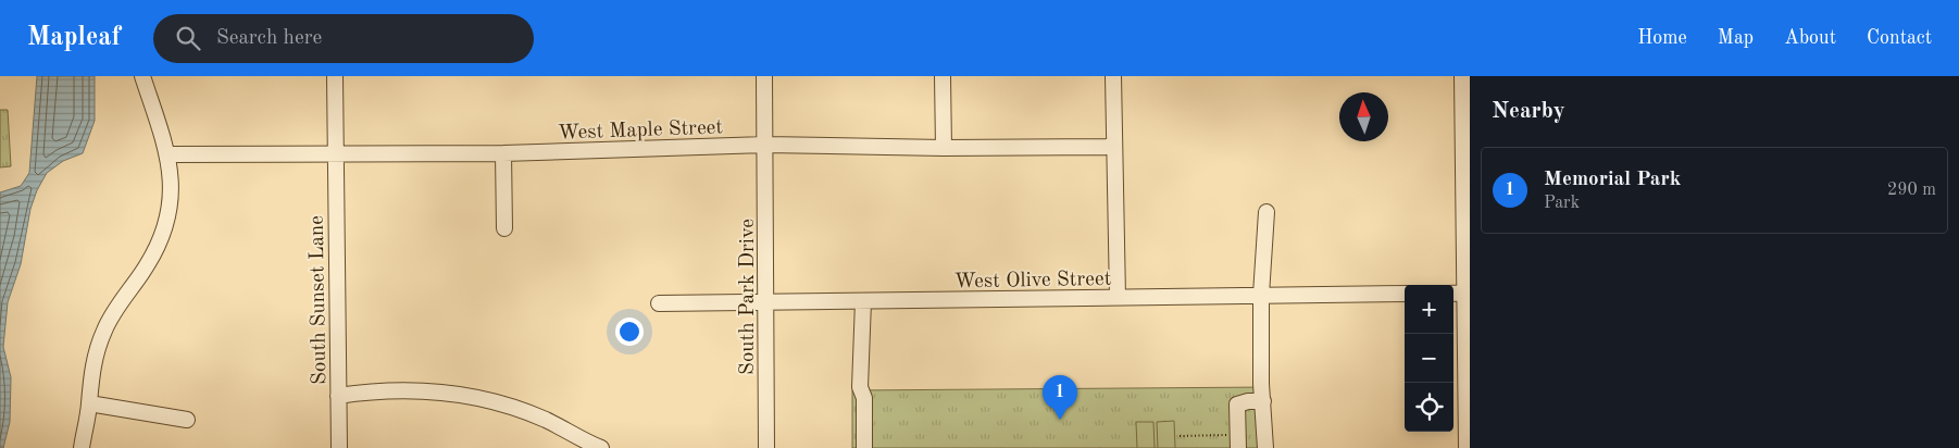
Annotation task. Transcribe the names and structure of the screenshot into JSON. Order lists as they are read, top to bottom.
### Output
{
  "streets": {
    "street": [
      "West Maple Street",
      "West Olive Street",
      "South Park Drive",
      "South Sunset Lane"
    ]
  },
  "crossings": [
    ["West Maple Street", "South Park Drive"],
    ["West Maple Street", "South Sunset Lane"],
    ["West Olive Street", "South Park Drive"]
  ],
  "north": "top",
  "page": {
    "header": "Mapleaf",
    "search": "Search here",
    "nav": [
      "Home",
      "Map",
      "About",
      "Contact"
    ],
    "heading": "Nearby",
    "list": [
      {
        "mark": "1",
        "name": "Memorial Park",
        "note": "Park",
        "value": "290 m"
      }
    ],
    "map_buttons": ["+", "−"],
    "pins": "1"
  }
}
